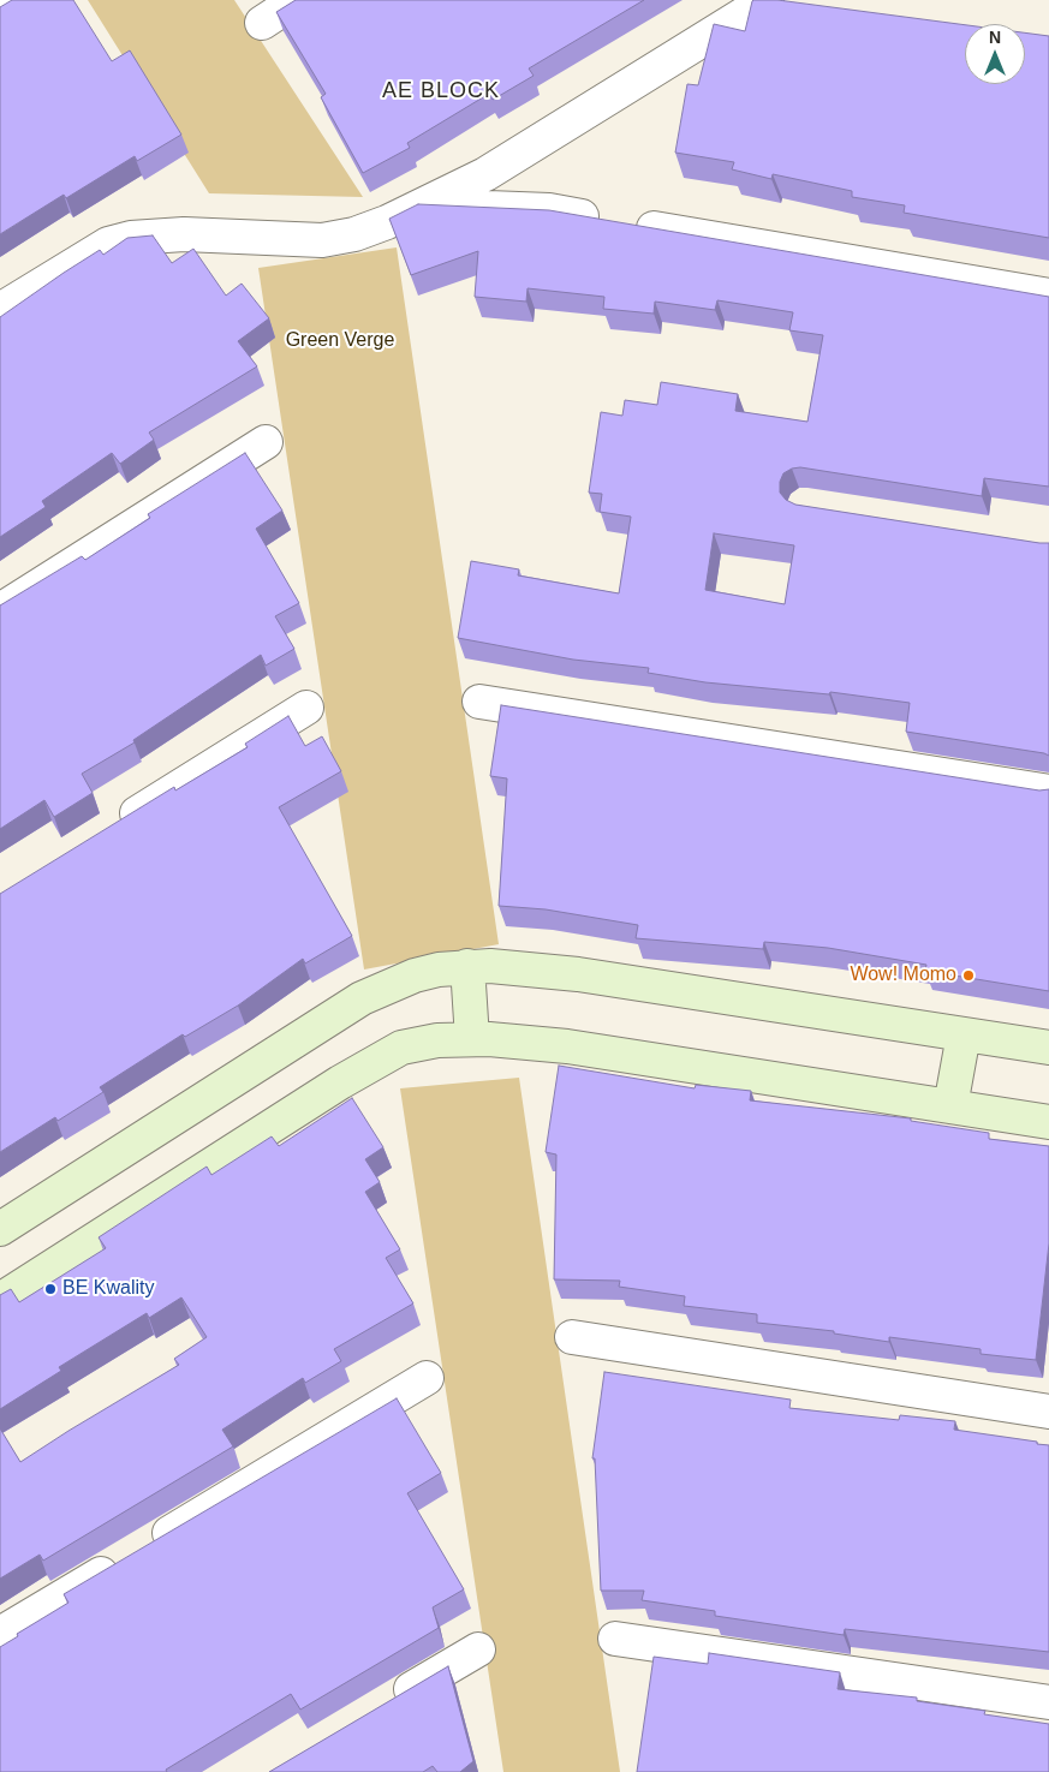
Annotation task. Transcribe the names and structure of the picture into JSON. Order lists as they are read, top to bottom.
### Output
{
  "districts": ["AE BLOCK"],
  "parks": ["Green Verge"],
  "places": ["Wow! Momo", "BE Kwality"],
  "north": "top"
}
